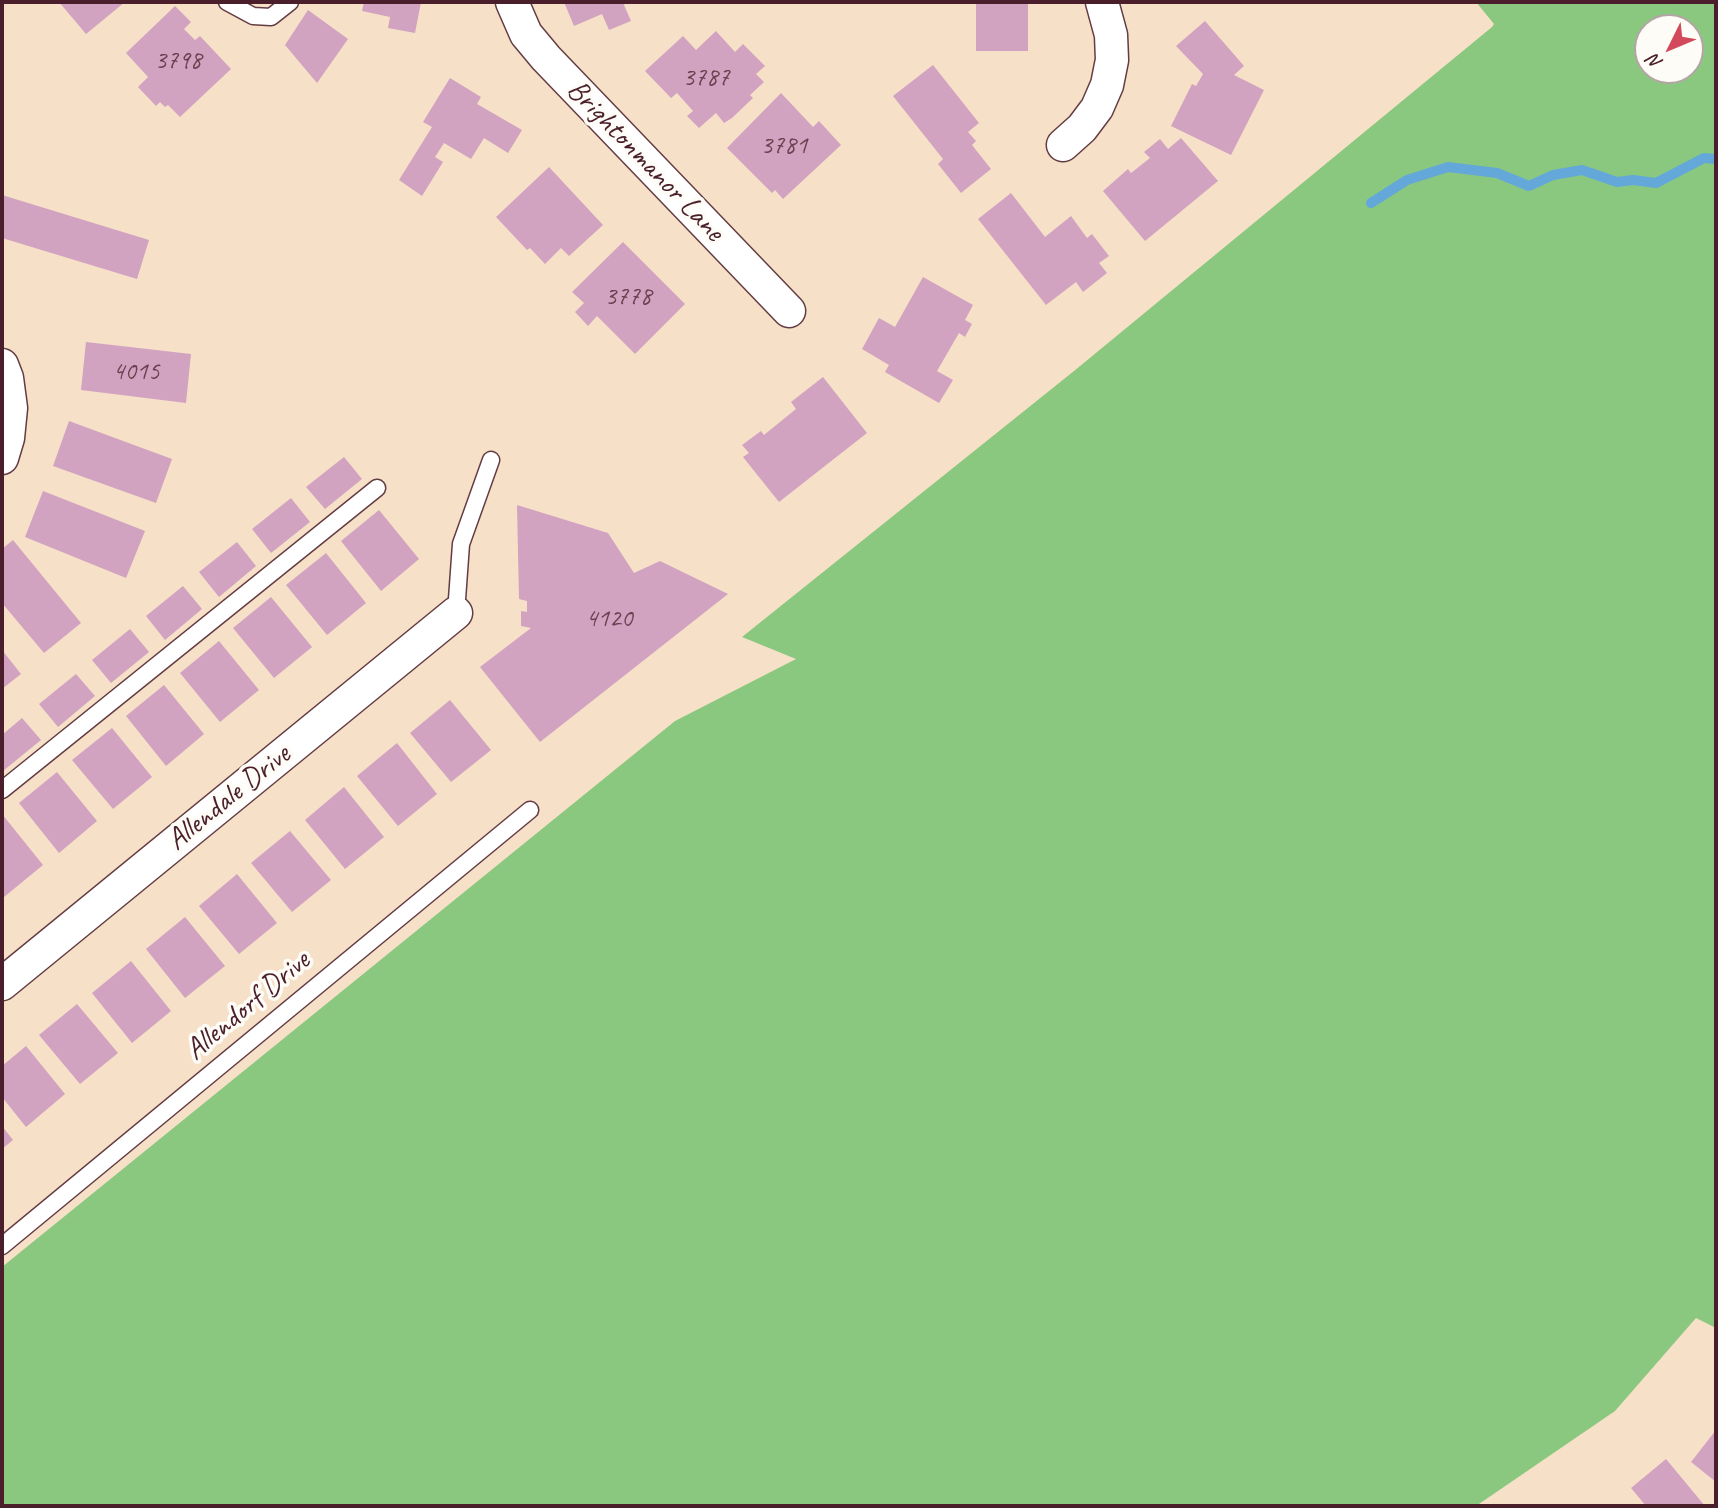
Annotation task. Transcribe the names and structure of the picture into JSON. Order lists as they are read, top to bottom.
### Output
{
  "streets": {
    "street": ["Brightonmanor Lane", "Allendale Drive"],
    "lane": ["Allendorf Drive"]
  },
  "house_numbers": [
    "3798",
    "3787",
    "3781",
    "3778",
    "4015",
    "4120"
  ],
  "north": "bottom left"
}
